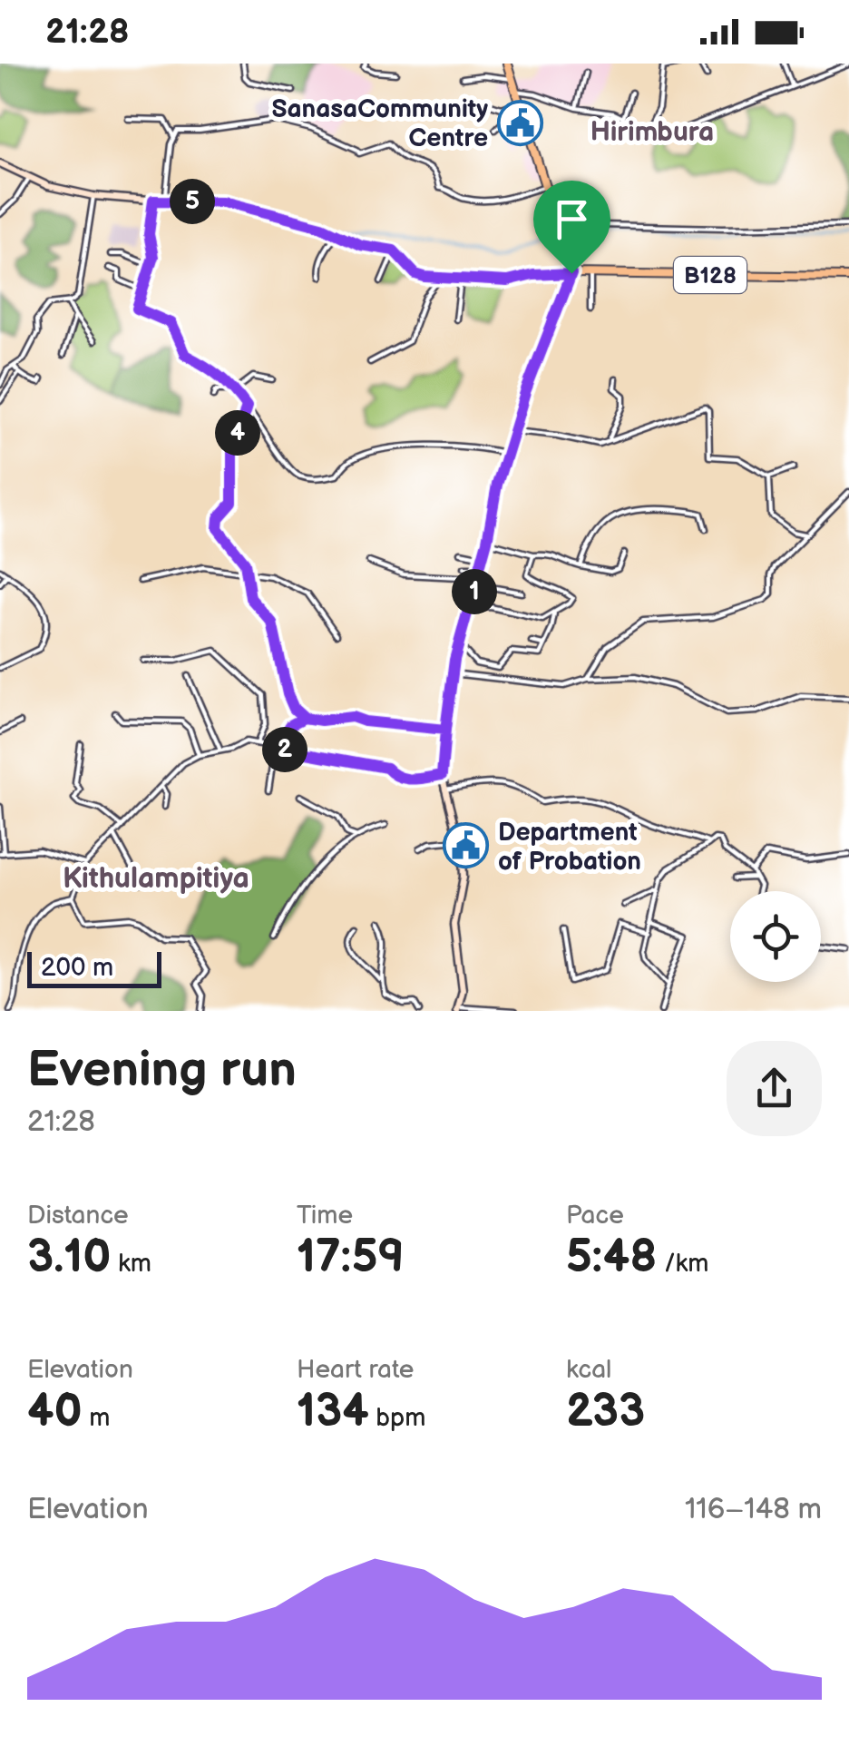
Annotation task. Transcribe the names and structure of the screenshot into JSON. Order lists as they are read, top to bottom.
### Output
{
  "streets": {
    "main road": ["B128"]
  },
  "districts": ["Hirimbura", "Kithulampitiya"],
  "places": {
    "public building": ["SanasaCommunity Centre", "Department of Probation"]
  },
  "scale_bar": "200 m",
  "page": {
    "status": "21:28",
    "pins": [
      "5",
      "4",
      "1",
      "2"
    ],
    "scale": "200 m",
    "heading": ["Evening run", "21:28"],
    "stats": [
      ["Distance", "3.10 km"],
      ["Time", "17:59"],
      ["Pace", "5:48 /km"],
      ["Elevation", "40 m"],
      ["Heart rate", "134 bpm"],
      ["kcal", "233"]
    ],
    "chart": ["Elevation", "116–148 m"]
  }
}
